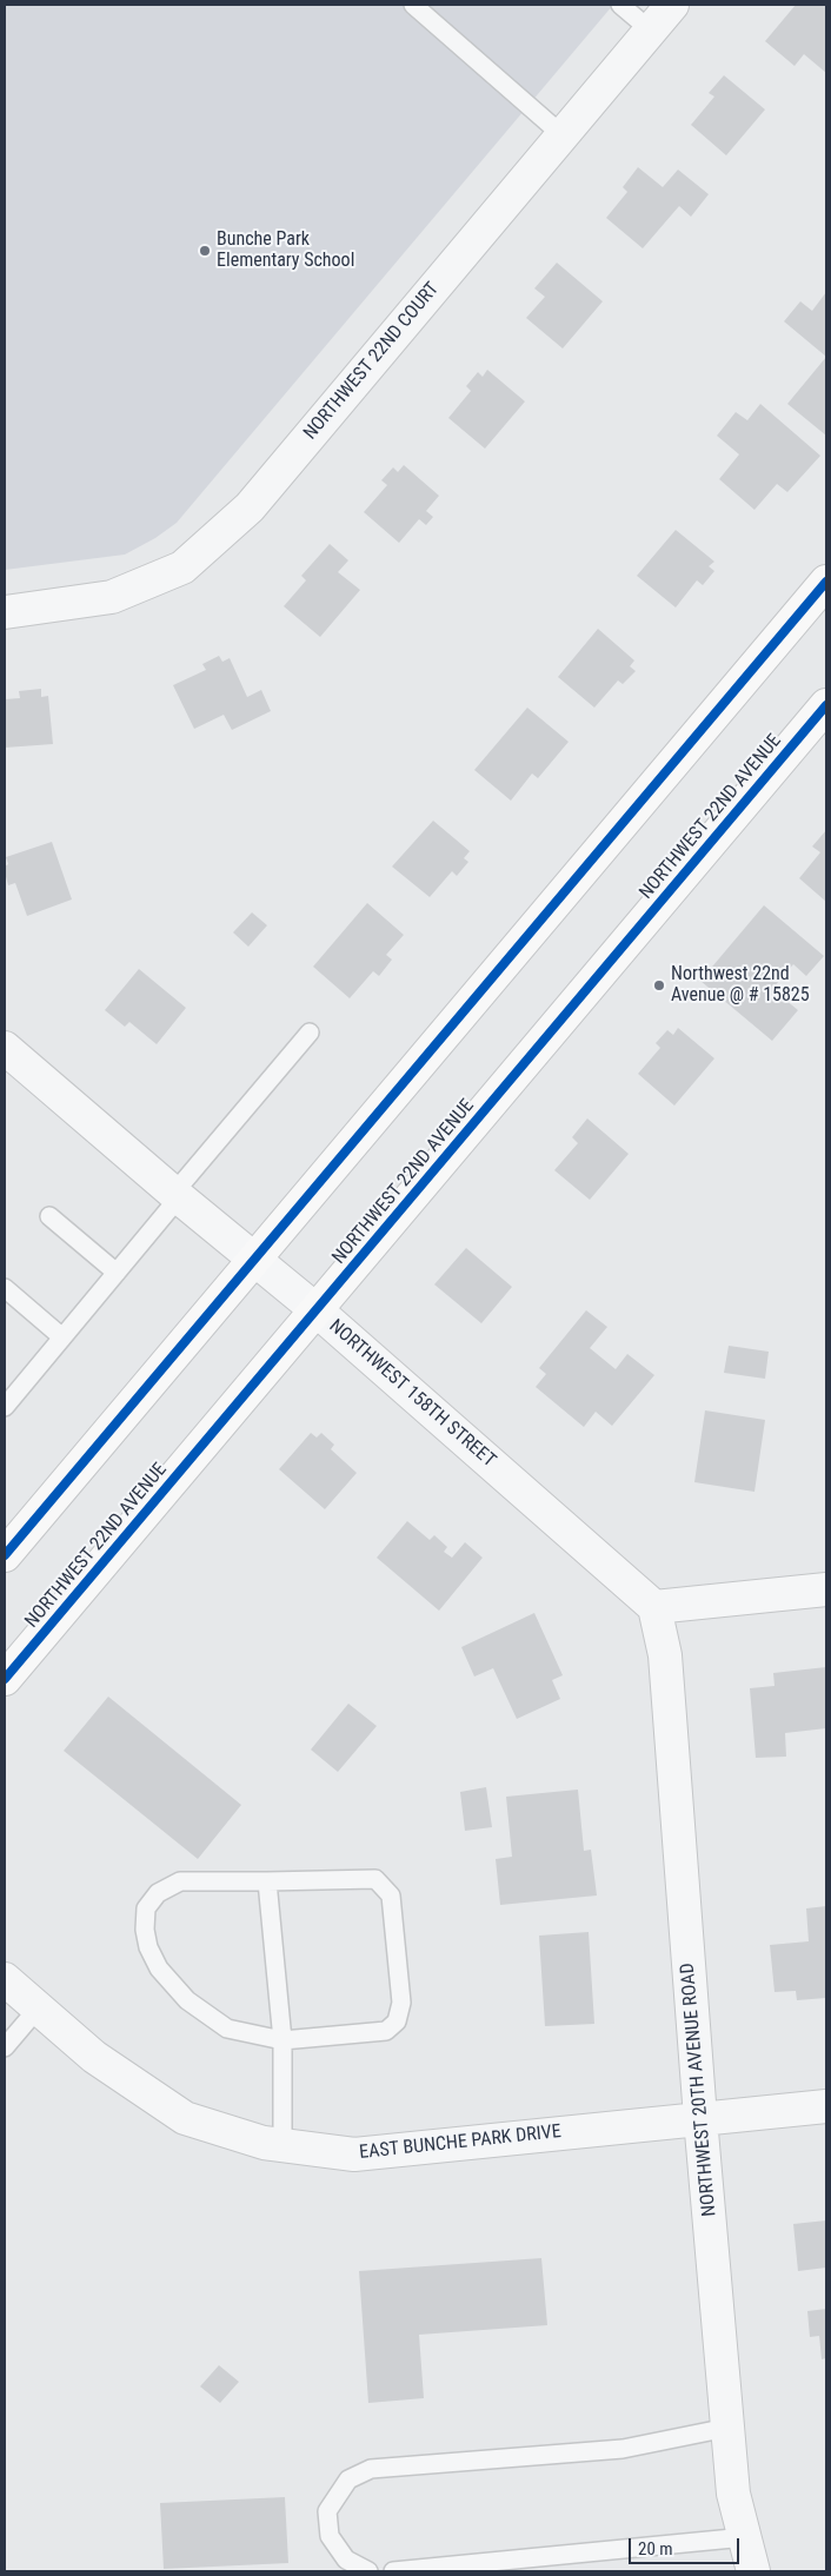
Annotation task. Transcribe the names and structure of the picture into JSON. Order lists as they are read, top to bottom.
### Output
{
  "streets": {
    "main road": ["NORTHWEST 22ND AVENUE"],
    "street": [
      "NORTHWEST 22ND COURT",
      "NORTHWEST 158TH STREET",
      "NORTHWEST 20TH AVENUE ROAD",
      "EAST BUNCHE PARK DRIVE"
    ]
  },
  "crossings": [
    ["NORTHWEST 22ND AVENUE", "NORTHWEST 158TH STREET"],
    ["NORTHWEST 158TH STREET", "NORTHWEST 20TH AVENUE ROAD"],
    ["NORTHWEST 20TH AVENUE ROAD", "EAST BUNCHE PARK DRIVE"]
  ],
  "places": ["Bunche Park Elementary School", "Northwest 22nd Avenue @ # 15825"],
  "scale_bar": "20 m"
}
